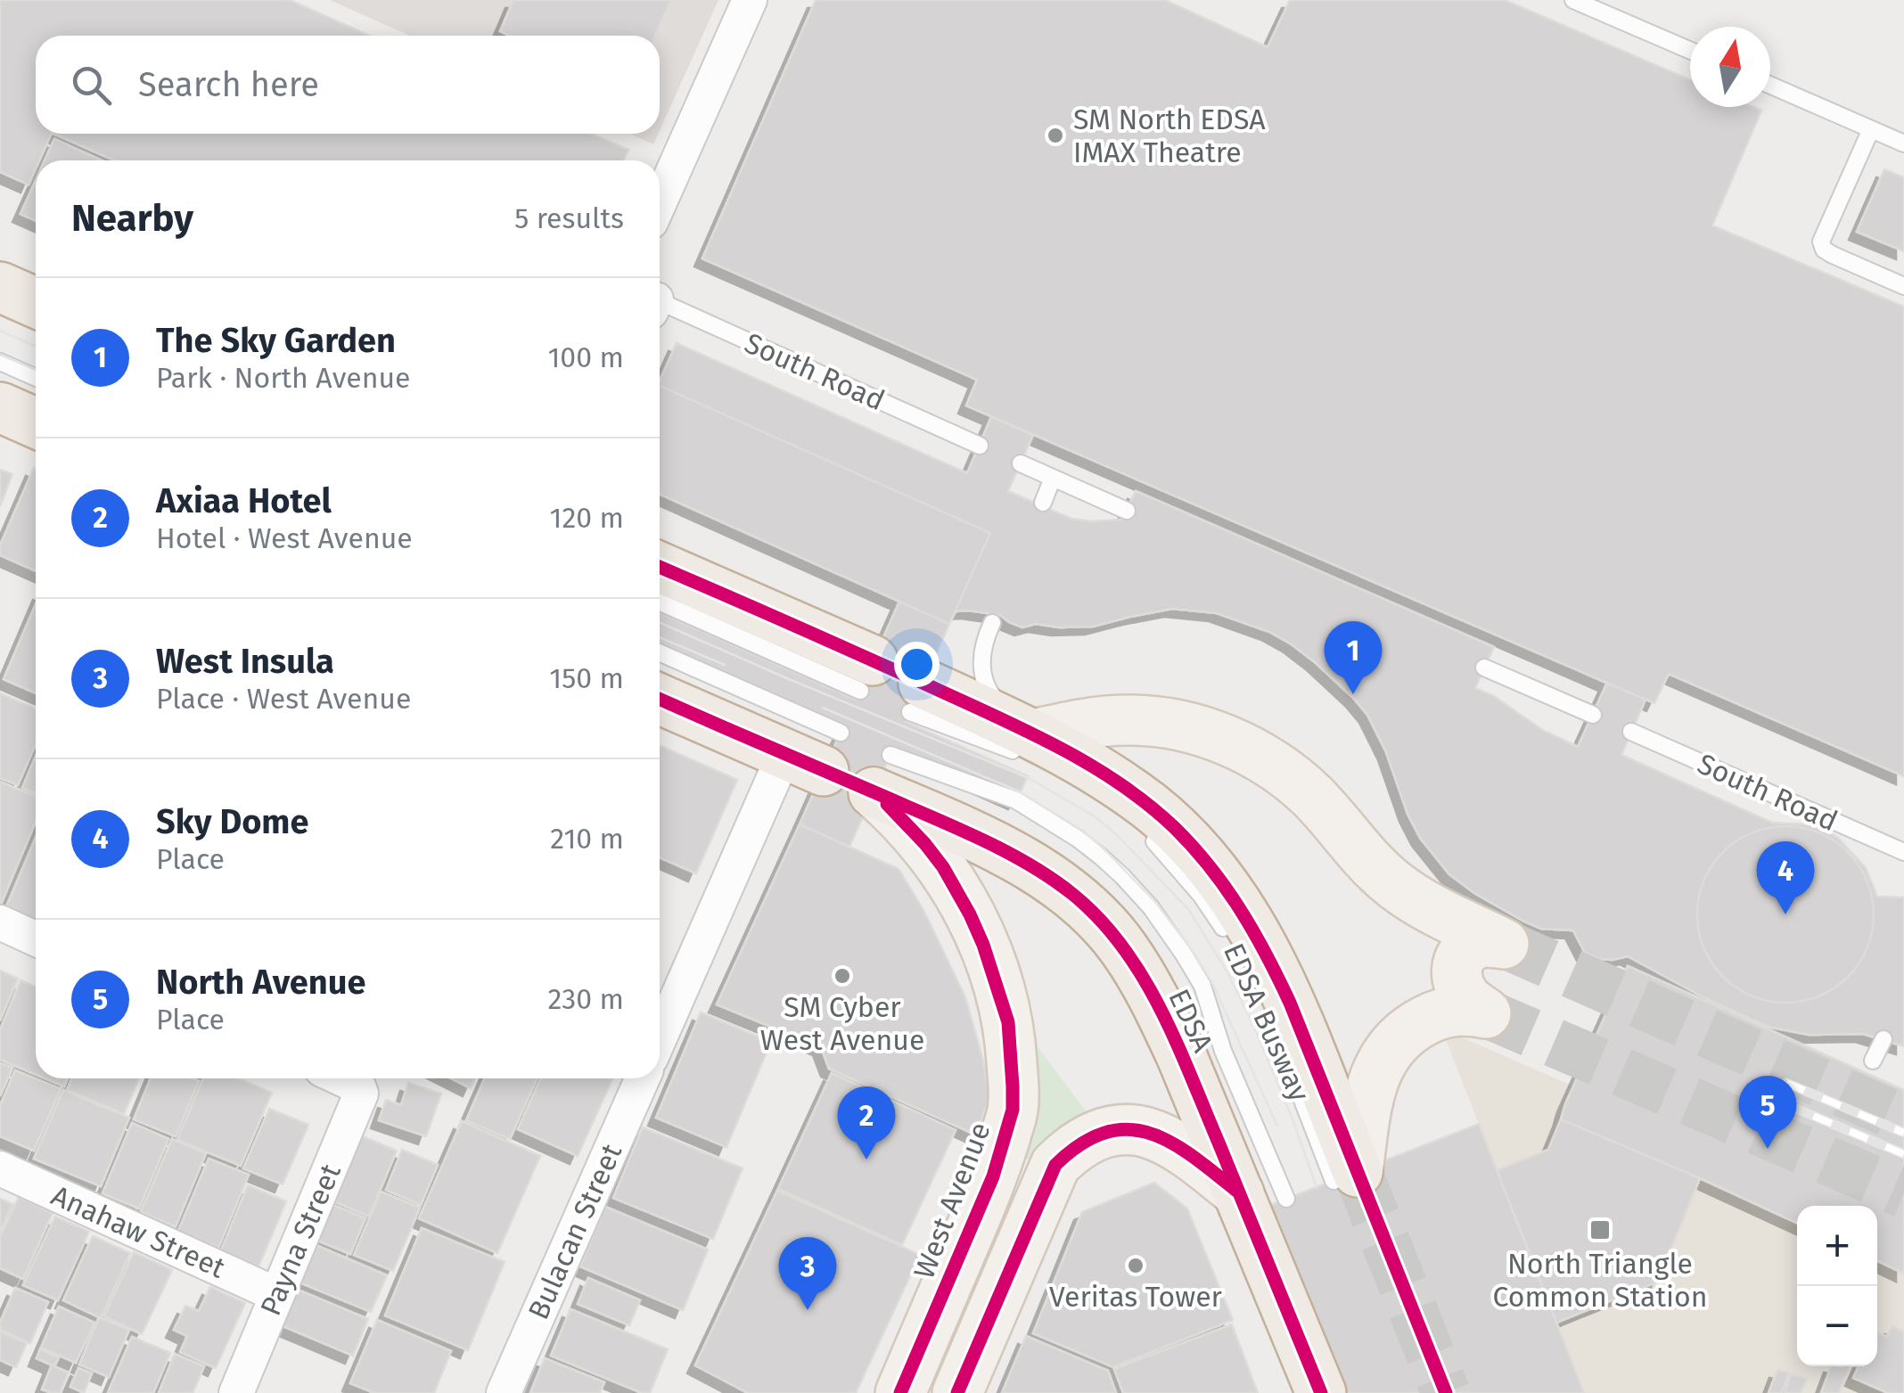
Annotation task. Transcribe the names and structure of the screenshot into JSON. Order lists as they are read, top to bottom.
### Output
{
  "streets": {
    "highway": ["EDSA"],
    "main road": ["West Avenue"],
    "street": ["Anahaw Street", "Bulacan Street", "Payna Street"],
    "lane": ["South Road", "EDSA Busway"]
  },
  "crossings": [
    ["EDSA", "West Avenue"],
    ["Anahaw Street", "Payna Street"]
  ],
  "places": {
    "other": ["SM North EDSA IMAX Theatre", "SM Cyber West Avenue", "Veritas Tower"],
    "transit": ["North Triangle Common Station"]
  },
  "north": "top",
  "page": {
    "search": "Search here",
    "heading": ["Nearby", "5 results"],
    "list": [
      {
        "mark": "1",
        "name": "The Sky Garden",
        "note": "Park · North Avenue",
        "value": "100 m"
      },
      {
        "mark": "2",
        "name": "Axiaa Hotel",
        "note": "Hotel · West Avenue",
        "value": "120 m"
      },
      {
        "mark": "3",
        "name": "West Insula",
        "note": "Place · West Avenue",
        "value": "150 m"
      },
      {
        "mark": "4",
        "name": "Sky Dome",
        "note": "Place",
        "value": "210 m"
      },
      {
        "mark": "5",
        "name": "North Avenue",
        "note": "Place",
        "value": "230 m"
      }
    ],
    "pins": [
      "1",
      "4",
      "5",
      "2",
      "3"
    ],
    "map_buttons": ["+", "−"]
  }
}
